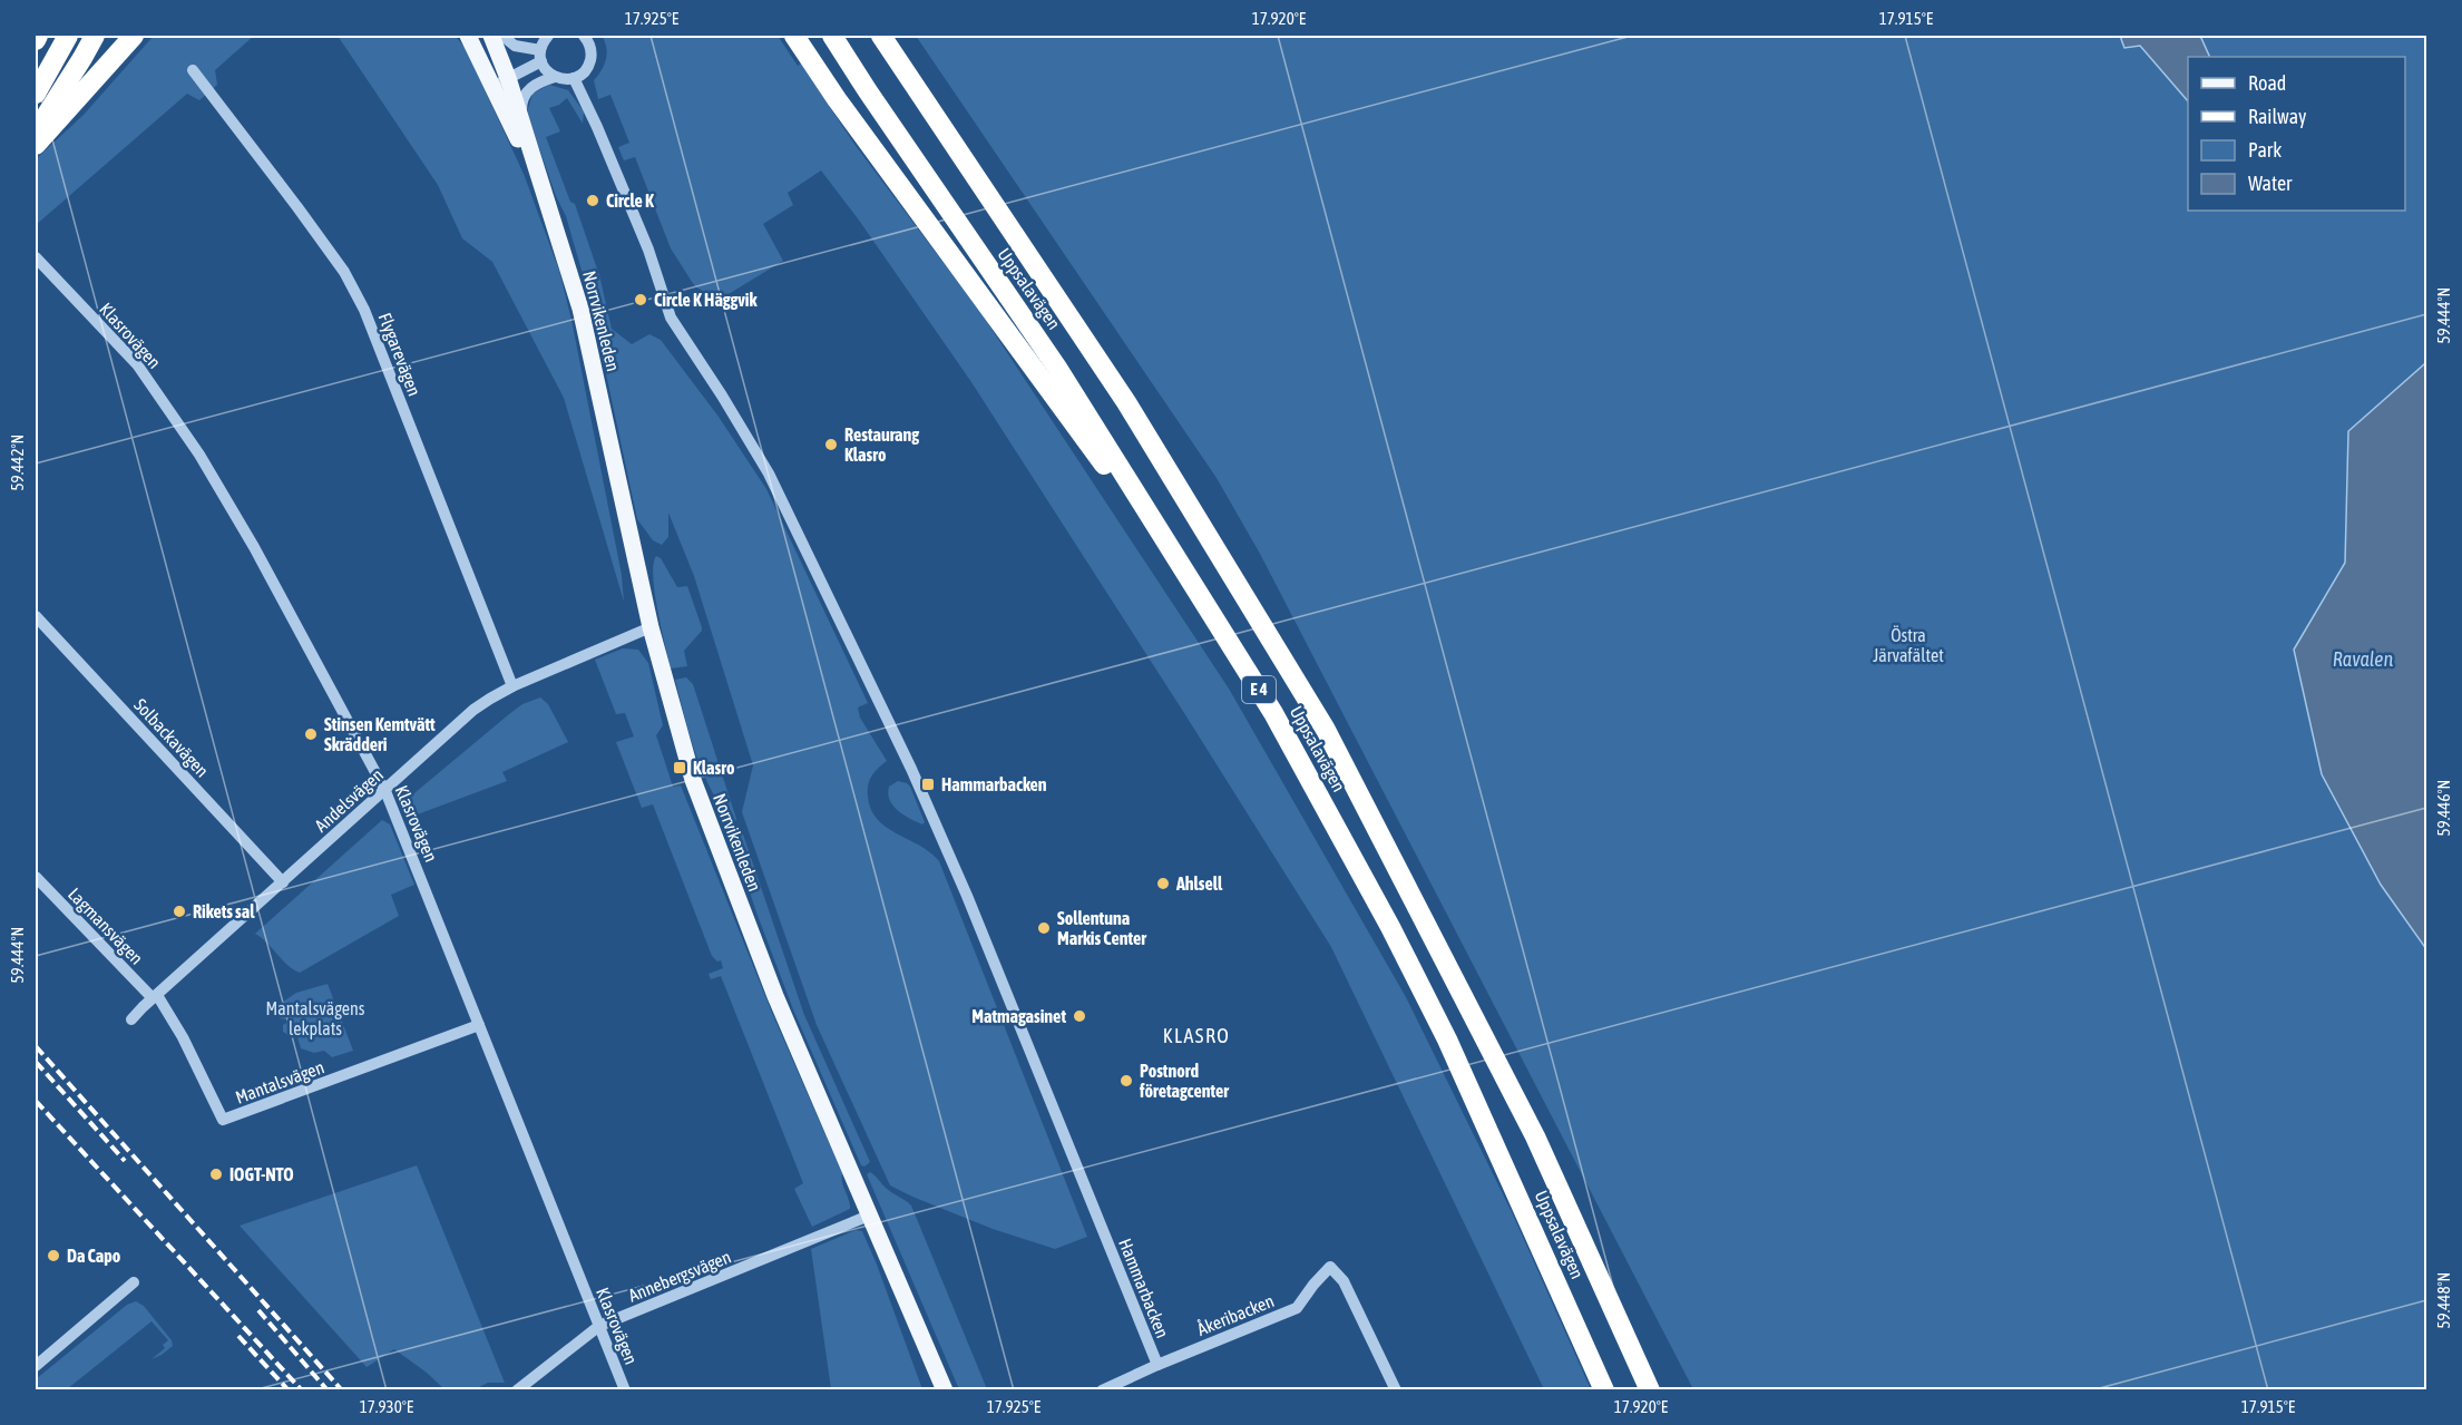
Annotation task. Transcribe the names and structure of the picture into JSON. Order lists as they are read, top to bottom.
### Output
{
  "streets": {
    "highway": ["Uppsalavägen", "E 4"],
    "main road": ["Norrvikenleden"],
    "street": [
      "Klasrovägen",
      "Flygarevägen",
      "Solbackavägen",
      "Andelsvägen",
      "Lagmansvägen",
      "Mantalsvägen",
      "Annebergsvägen",
      "Hammarbacken",
      "Åkeribacken"
    ]
  },
  "crossings": [
    ["Norrvikenleden", "Andelsvägen"],
    ["Norrvikenleden", "Annebergsvägen"],
    ["Klasrovägen", "Andelsvägen"],
    ["Klasrovägen", "Mantalsvägen"],
    ["Klasrovägen", "Annebergsvägen"],
    ["Flygarevägen", "Andelsvägen"],
    ["Solbackavägen", "Andelsvägen"],
    ["Andelsvägen", "Lagmansvägen"],
    ["Andelsvägen", "Mantalsvägen"],
    ["Lagmansvägen", "Mantalsvägen"],
    ["Hammarbacken", "Åkeribacken"]
  ],
  "districts": ["KLASRO"],
  "water": ["Ravalen"],
  "parks": ["Östra Järvafältet", "Mantalsvägens lekplats"],
  "places": {
    "other": [
      "Circle K",
      "Circle K Häggvik",
      "Restaurang Klasro",
      "Stinsen Kemtvätt Skrädderi",
      "Ahlsell",
      "Rikets sal",
      "Sollentuna Markis Center",
      "Matmagasinet",
      "Postnord företagcenter",
      "IOGT-NTO",
      "Da Capo"
    ],
    "transit": ["Klasro", "Hammarbacken"]
  },
  "legend": [
    "Road",
    "Railway",
    "Park",
    "Water"
  ],
  "coordinates": [
    "17.925°E",
    "17.920°E",
    "17.915°E",
    "59.444°N",
    "59.442°N",
    "59.446°N",
    "59.448°N",
    "17.930°E"
  ]
}
